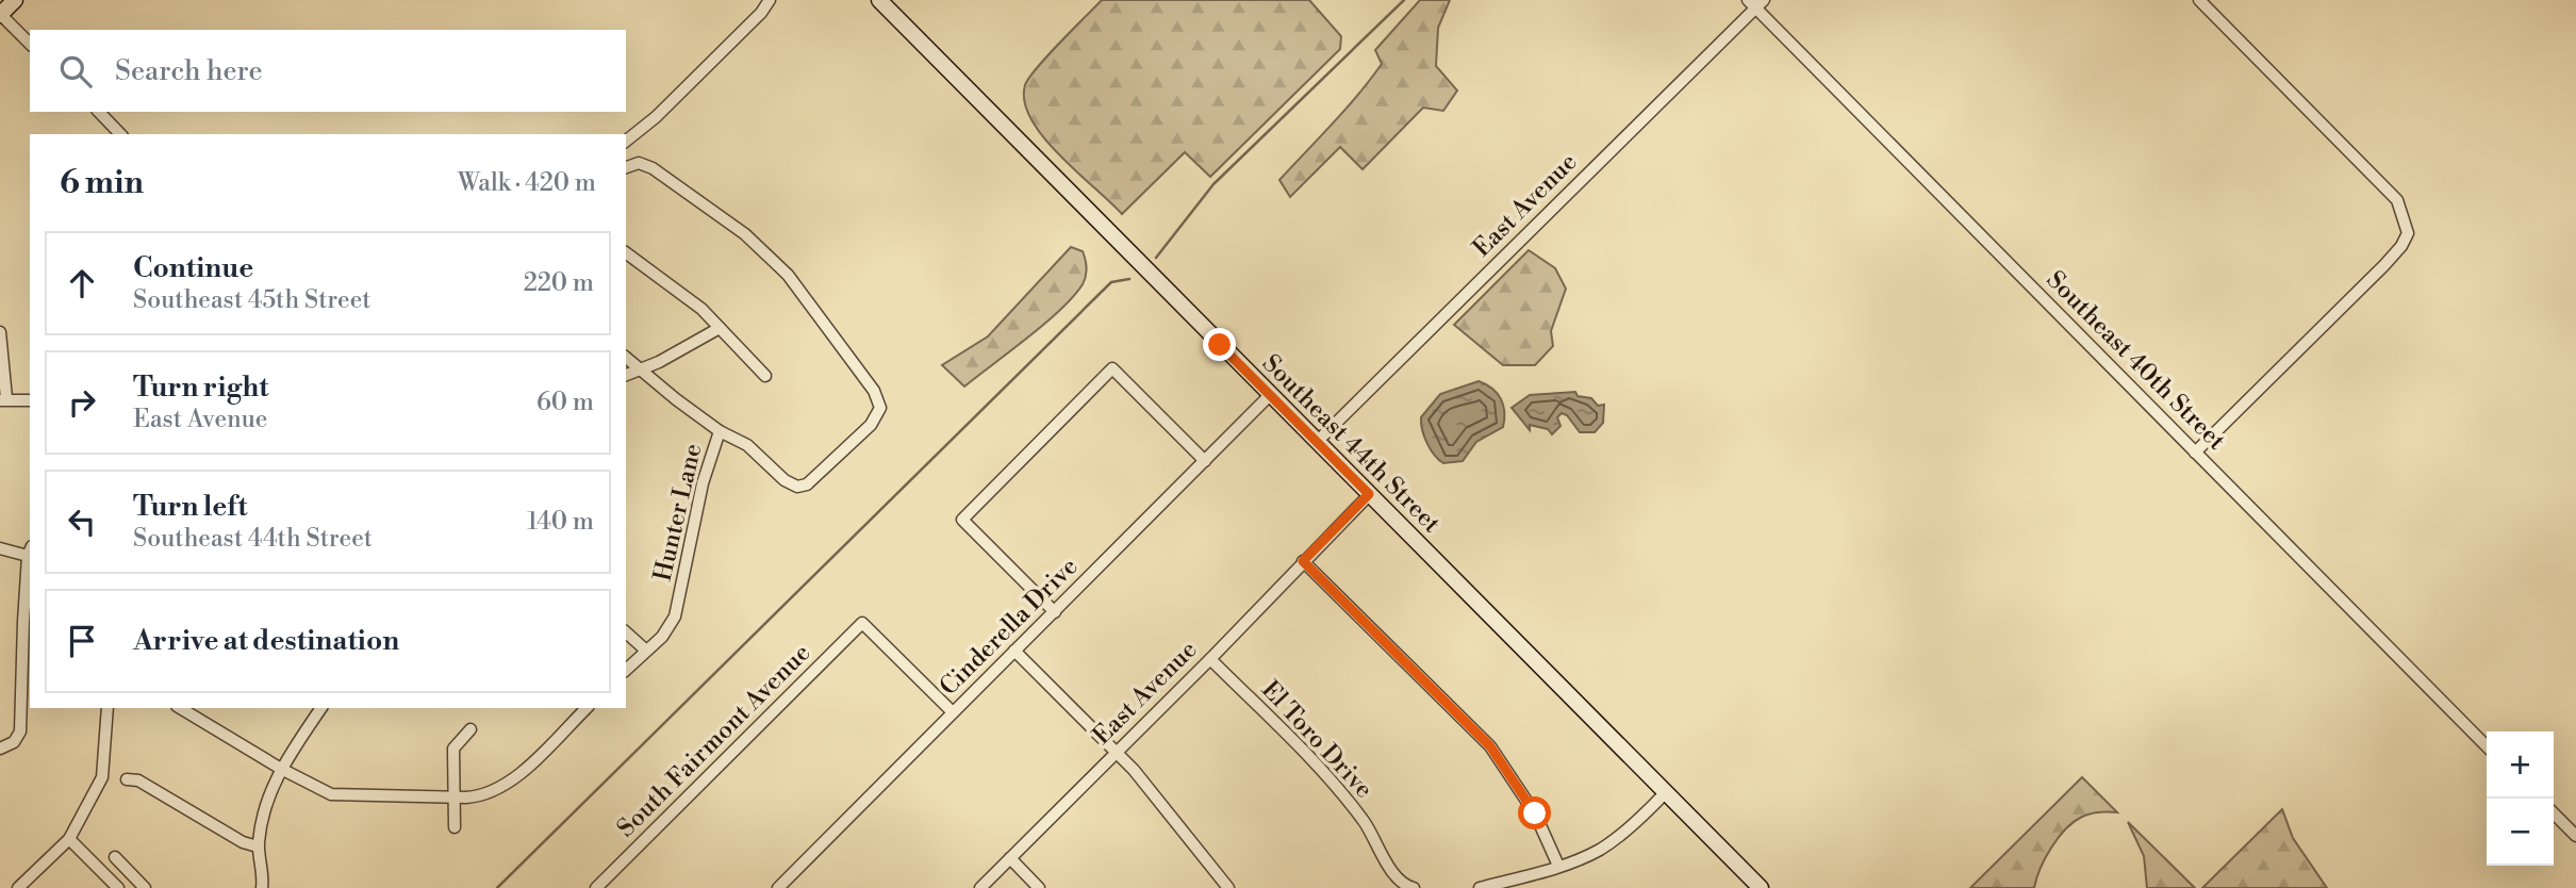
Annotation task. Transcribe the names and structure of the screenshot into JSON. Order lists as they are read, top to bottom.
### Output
{
  "streets": {
    "main road": ["Southeast 44th Street"],
    "street": [
      "East Avenue",
      "Southeast 40th Street",
      "Hunter Lane",
      "Cinderella Drive",
      "El Toro Drive",
      "South Fairmont Avenue"
    ]
  },
  "crossings": [
    ["East Avenue", "Southeast 40th Street"],
    ["East Avenue", "Southeast 44th Street"],
    ["East Avenue", "El Toro Drive"],
    ["Southeast 44th Street", "Cinderella Drive"],
    ["Cinderella Drive", "South Fairmont Avenue"]
  ],
  "page": {
    "search": "Search here",
    "heading": ["6 min", "Walk · 420 m"],
    "list": [
      ["Continue", "Southeast 45th Street", "220 m"],
      ["Turn right", "East Avenue", "60 m"],
      ["Turn left", "Southeast 44th Street", "140 m"],
      "Arrive at destination"
    ],
    "map_buttons": ["+", "−"]
  }
}
